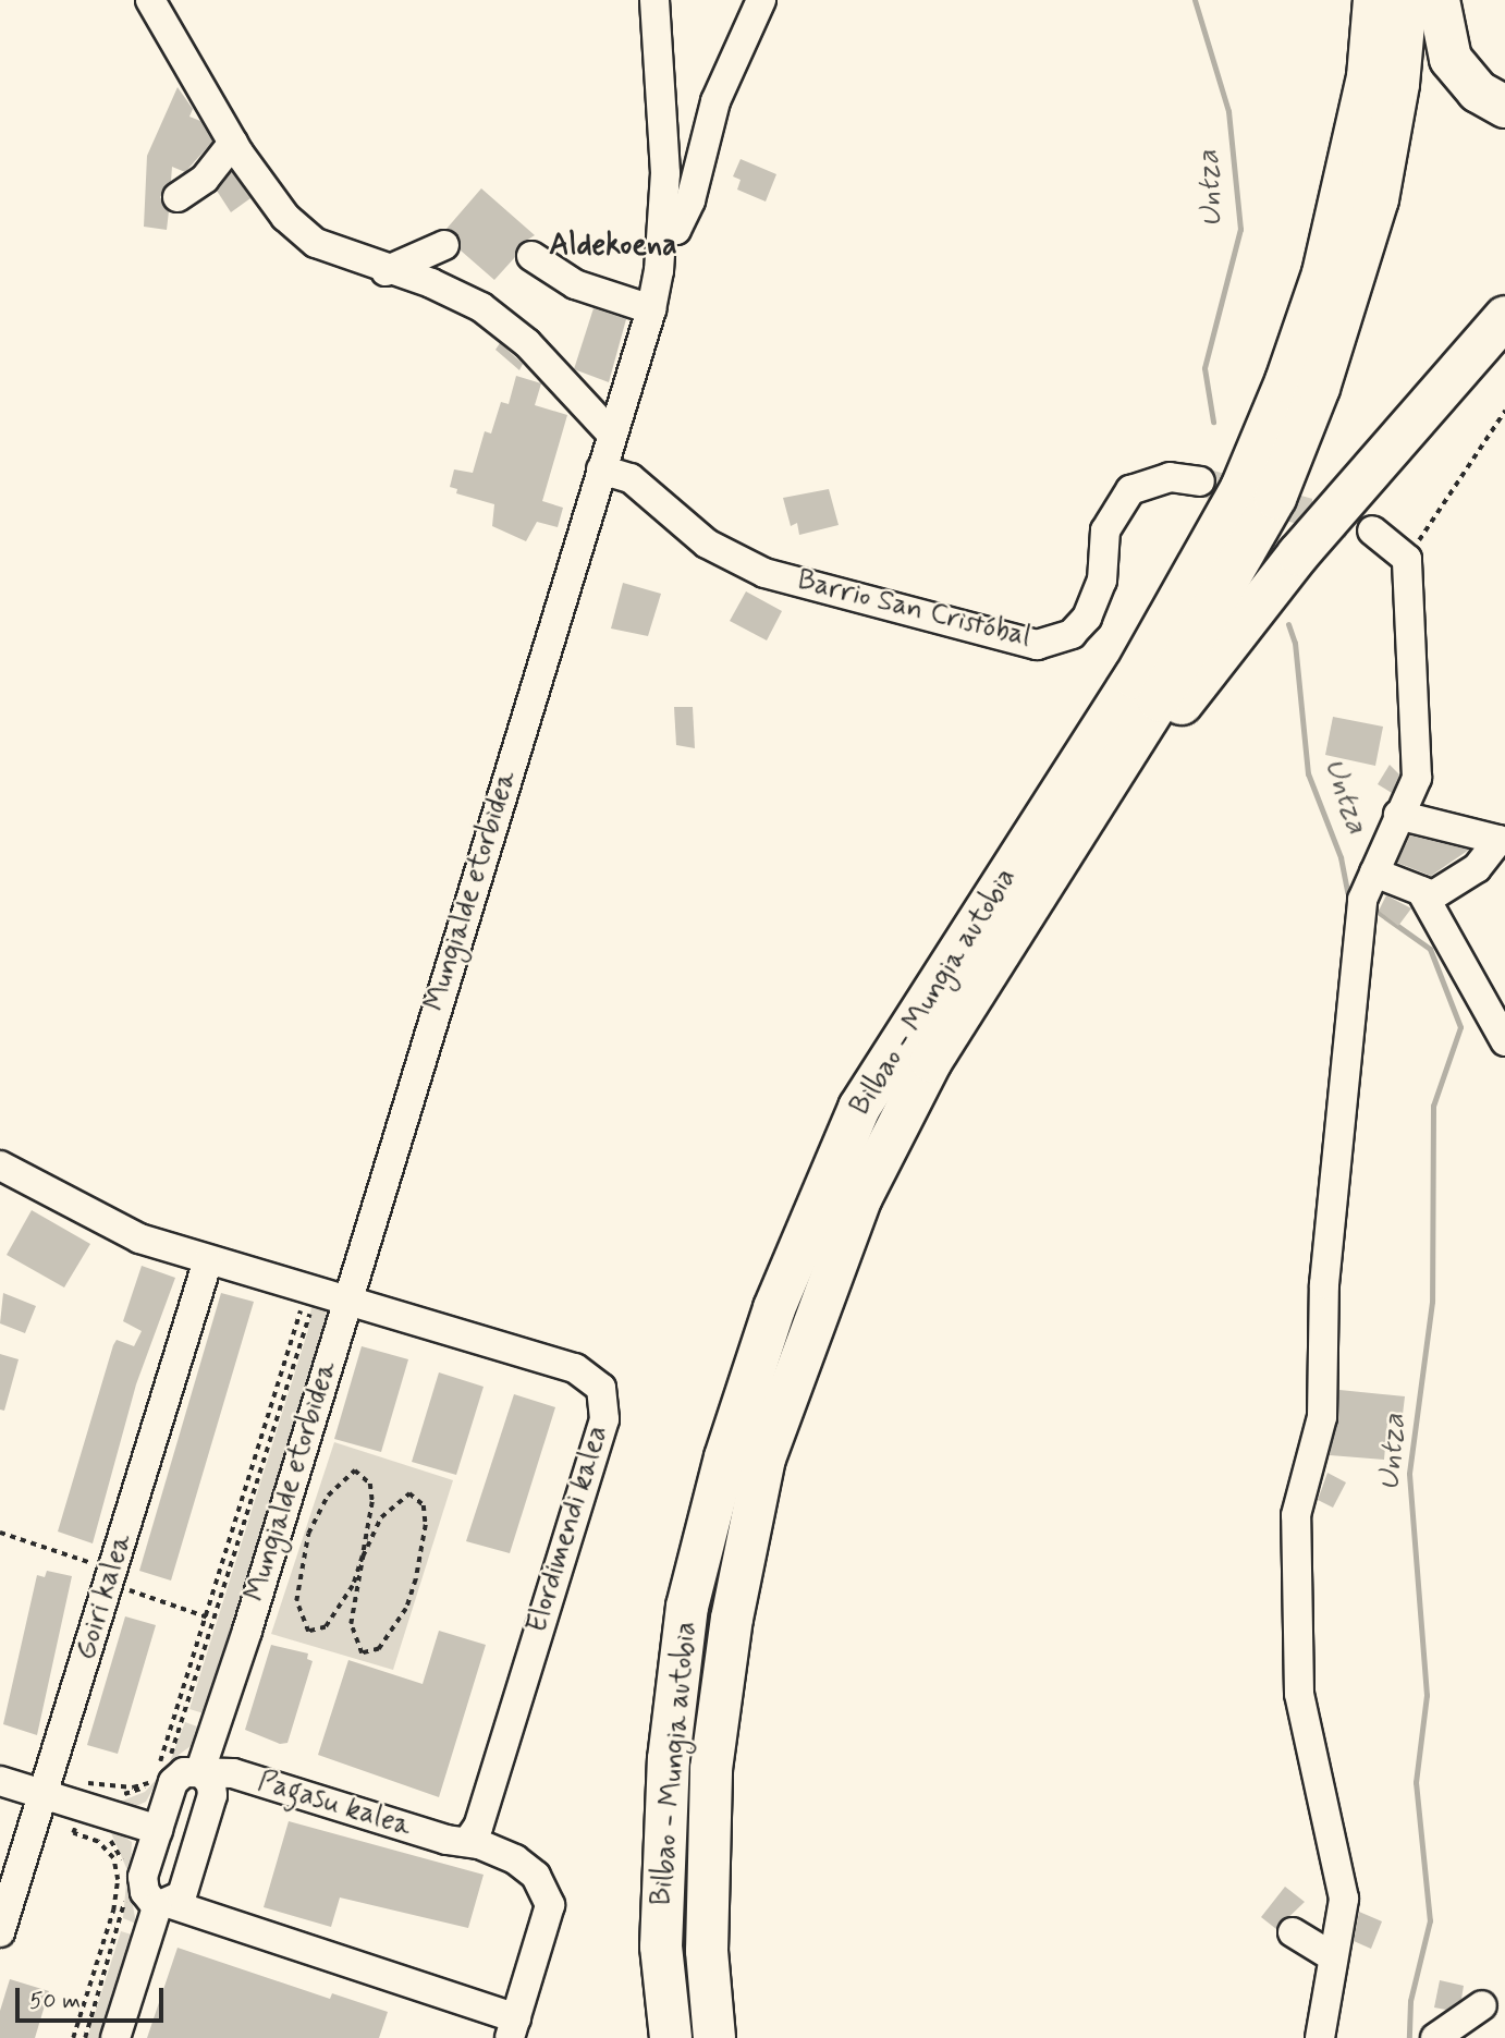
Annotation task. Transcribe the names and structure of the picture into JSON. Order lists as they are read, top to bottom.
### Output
{
  "streets": {
    "highway": ["Bilbao - Mungia autobia"],
    "street": [
      "Barrio San Cristóbal",
      "Mungialde etorbidea",
      "Elordimendi kalea",
      "Goiri kalea",
      "Pagasu kalea"
    ]
  },
  "crossings": [
    ["Barrio San Cristóbal", "Mungialde etorbidea"],
    ["Mungialde etorbidea", "Elordimendi kalea"],
    ["Mungialde etorbidea", "Pagasu kalea"],
    ["Elordimendi kalea", "Goiri kalea"],
    ["Elordimendi kalea", "Pagasu kalea"]
  ],
  "districts": ["Aldekoena"],
  "water": ["Untza"],
  "scale_bar": "50 m"
}
